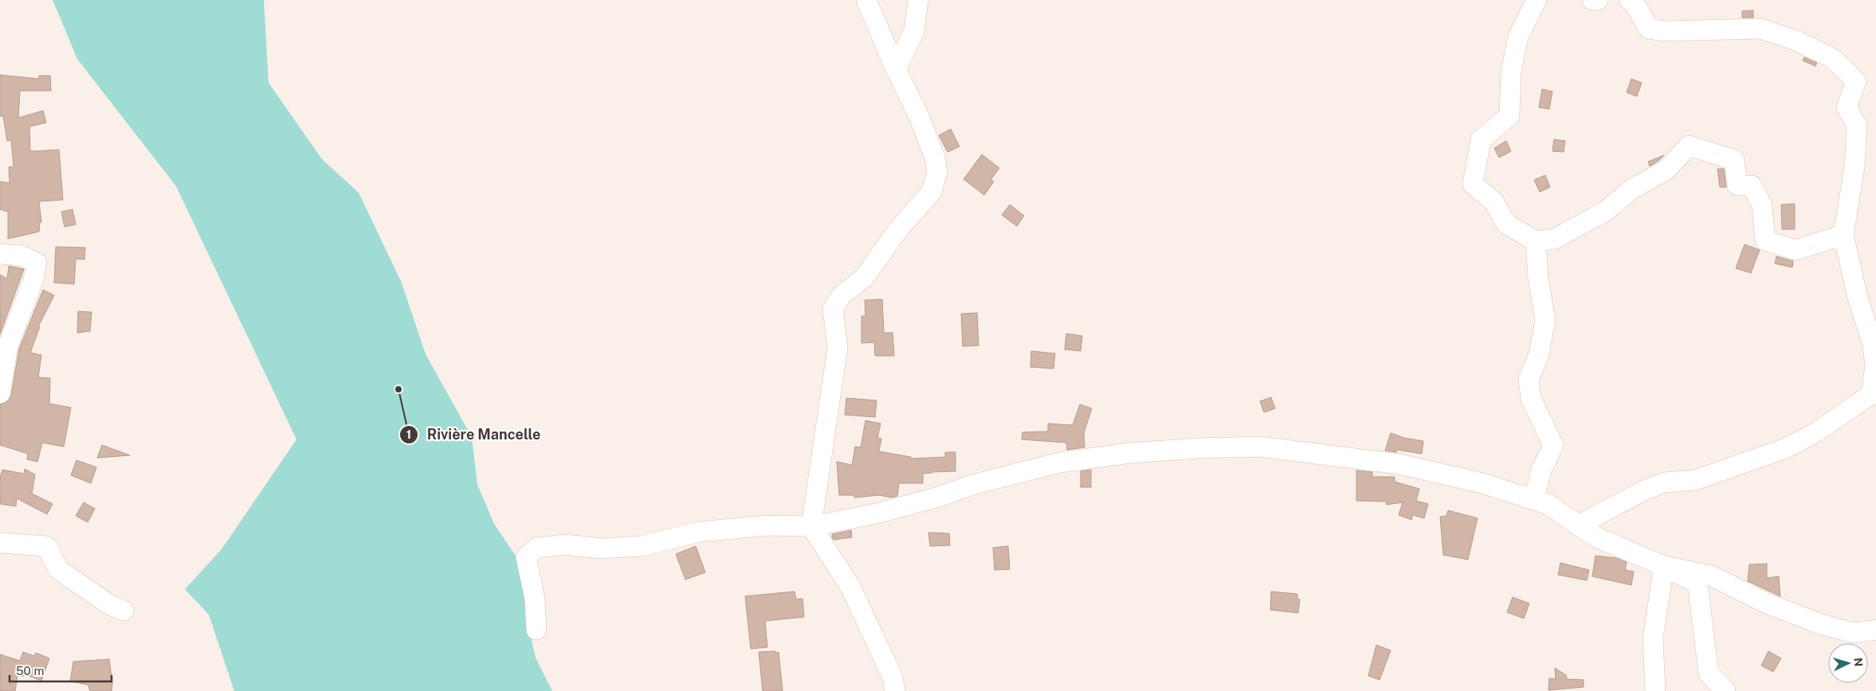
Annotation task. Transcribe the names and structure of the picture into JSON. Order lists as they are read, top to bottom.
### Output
{
  "places": ["Rivière Mancelle"],
  "scale_bar": "50 m",
  "north": "right"
}
